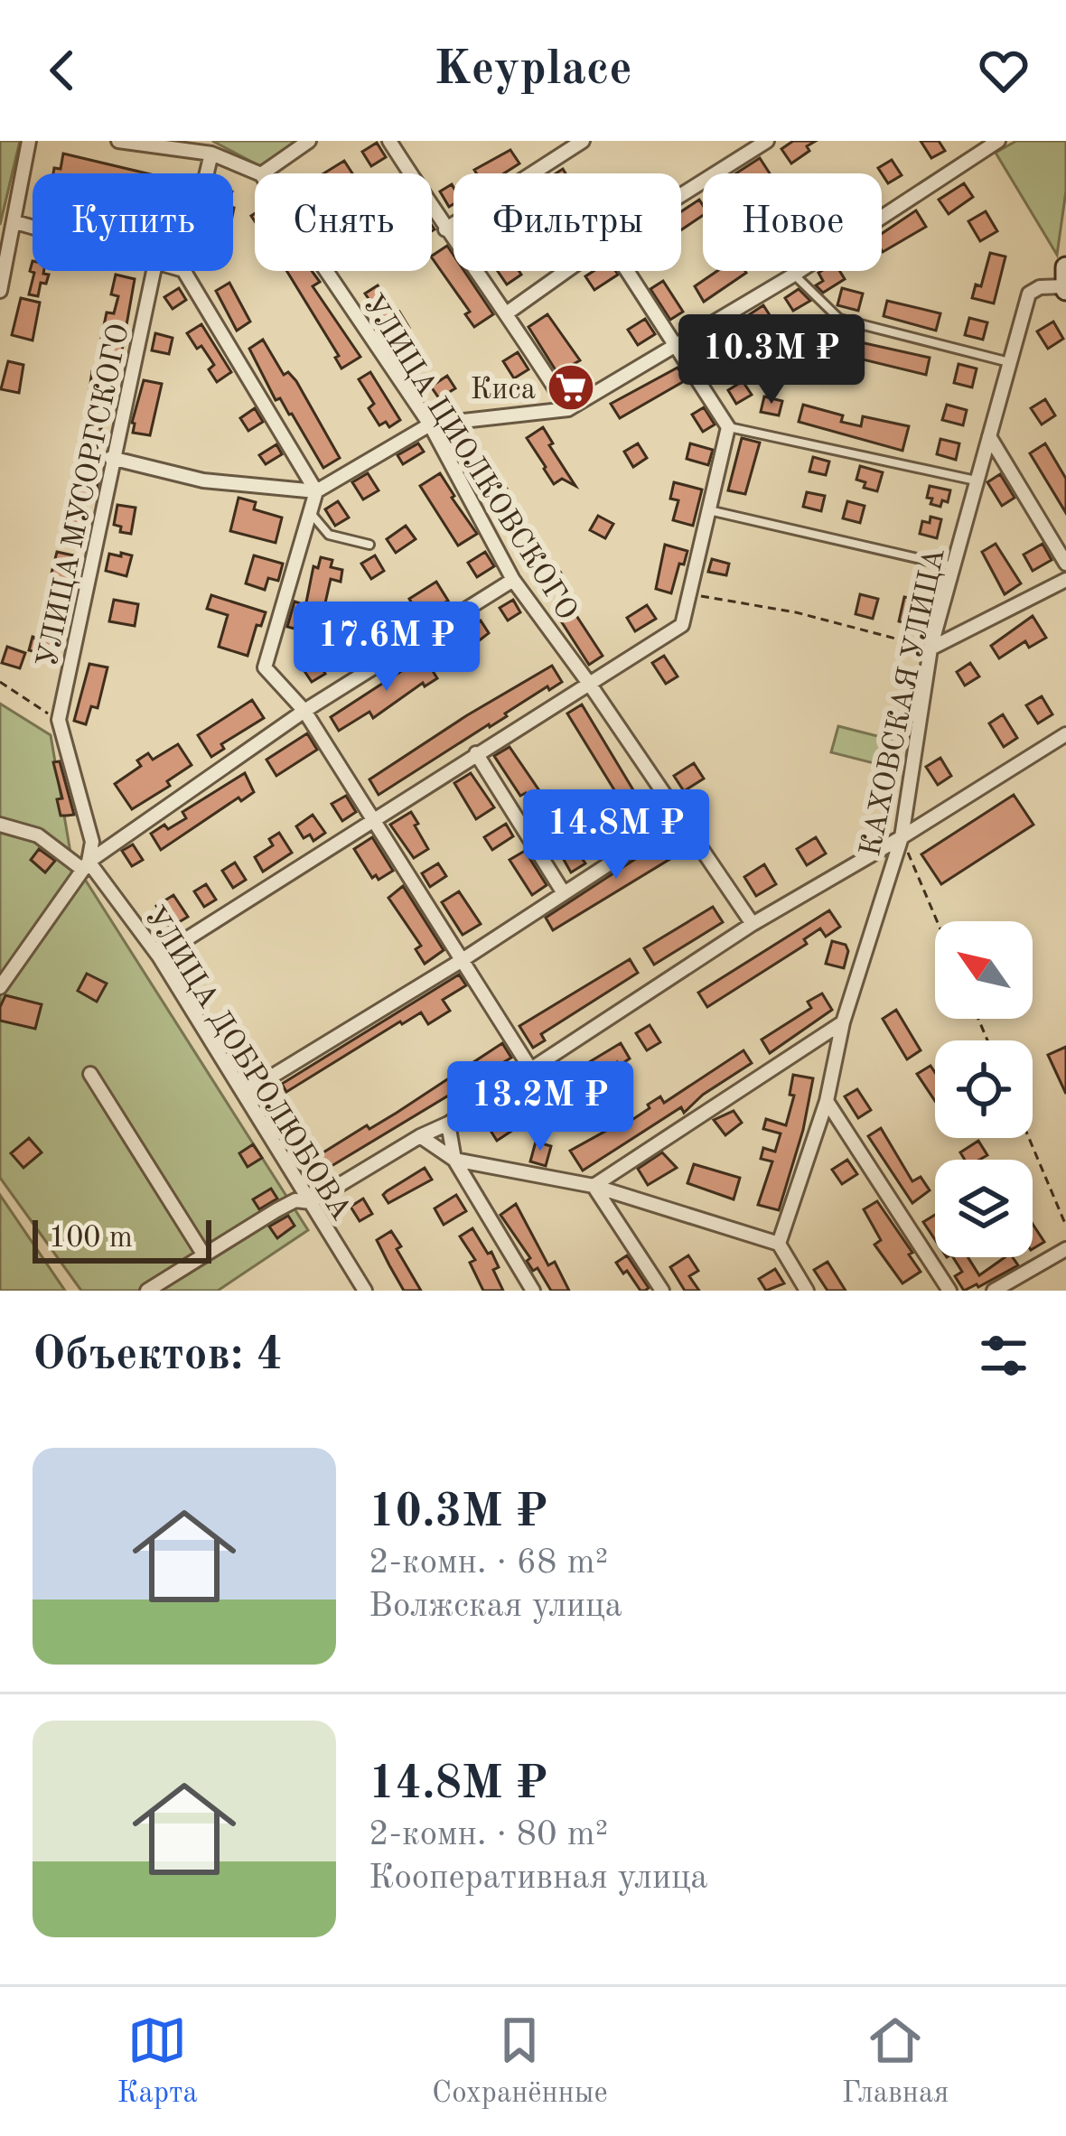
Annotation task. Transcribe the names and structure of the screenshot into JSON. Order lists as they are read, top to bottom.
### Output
{
  "streets": {
    "street": [
      "УЛИЦА ЦИОЛКОВСКОГО",
      "УЛИЦА МУСОРГСКОГО",
      "КАХОВСКАЯ УЛИЦА",
      "УЛИЦА ДОБРОЛЮБОВА"
    ]
  },
  "crossings": [
    ["УЛИЦА МУСОРГСКОГО", "УЛИЦА ДОБРОЛЮБОВА"]
  ],
  "places": {
    "supermarket": ["Киса"]
  },
  "scale_bar": "100 m",
  "north": "top left",
  "page": {
    "header": "Keyplace",
    "chip": [
      "Купить",
      "Снять",
      "Фильтры",
      "Новое"
    ],
    "price": [
      "10.3M ₽",
      "17.6M ₽",
      "14.8M ₽",
      "13.2M ₽"
    ],
    "scale": "100 m",
    "heading": "Объектов: 4",
    "list": [
      {
        "name": "10.3M ₽",
        "note": "2-комн. · 68 m² · Волжская улица"
      },
      {
        "name": "14.8M ₽",
        "note": "2-комн. · 80 m² · Кооперативная улица"
      }
    ],
    "tabs": ["Карта", "Сохранённые", "Главная"]
  }
}
